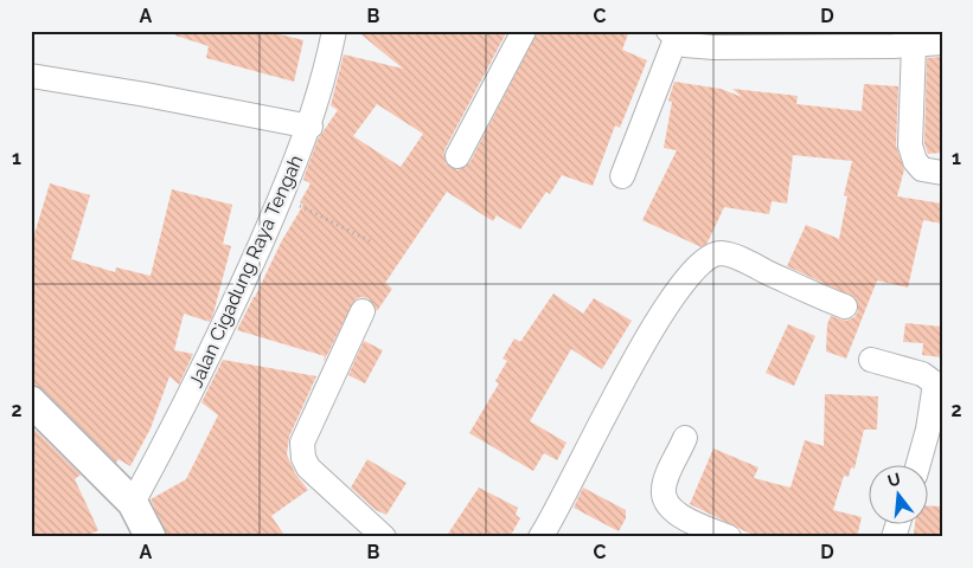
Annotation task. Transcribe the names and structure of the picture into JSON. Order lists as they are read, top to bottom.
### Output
{
  "streets": {
    "street": ["Jalan Cigadung Raya Tengah"]
  },
  "north": "top",
  "grid": {
    "columns": [
      "A",
      "B",
      "C",
      "D"
    ],
    "rows": ["1", "2"]
  }
}
